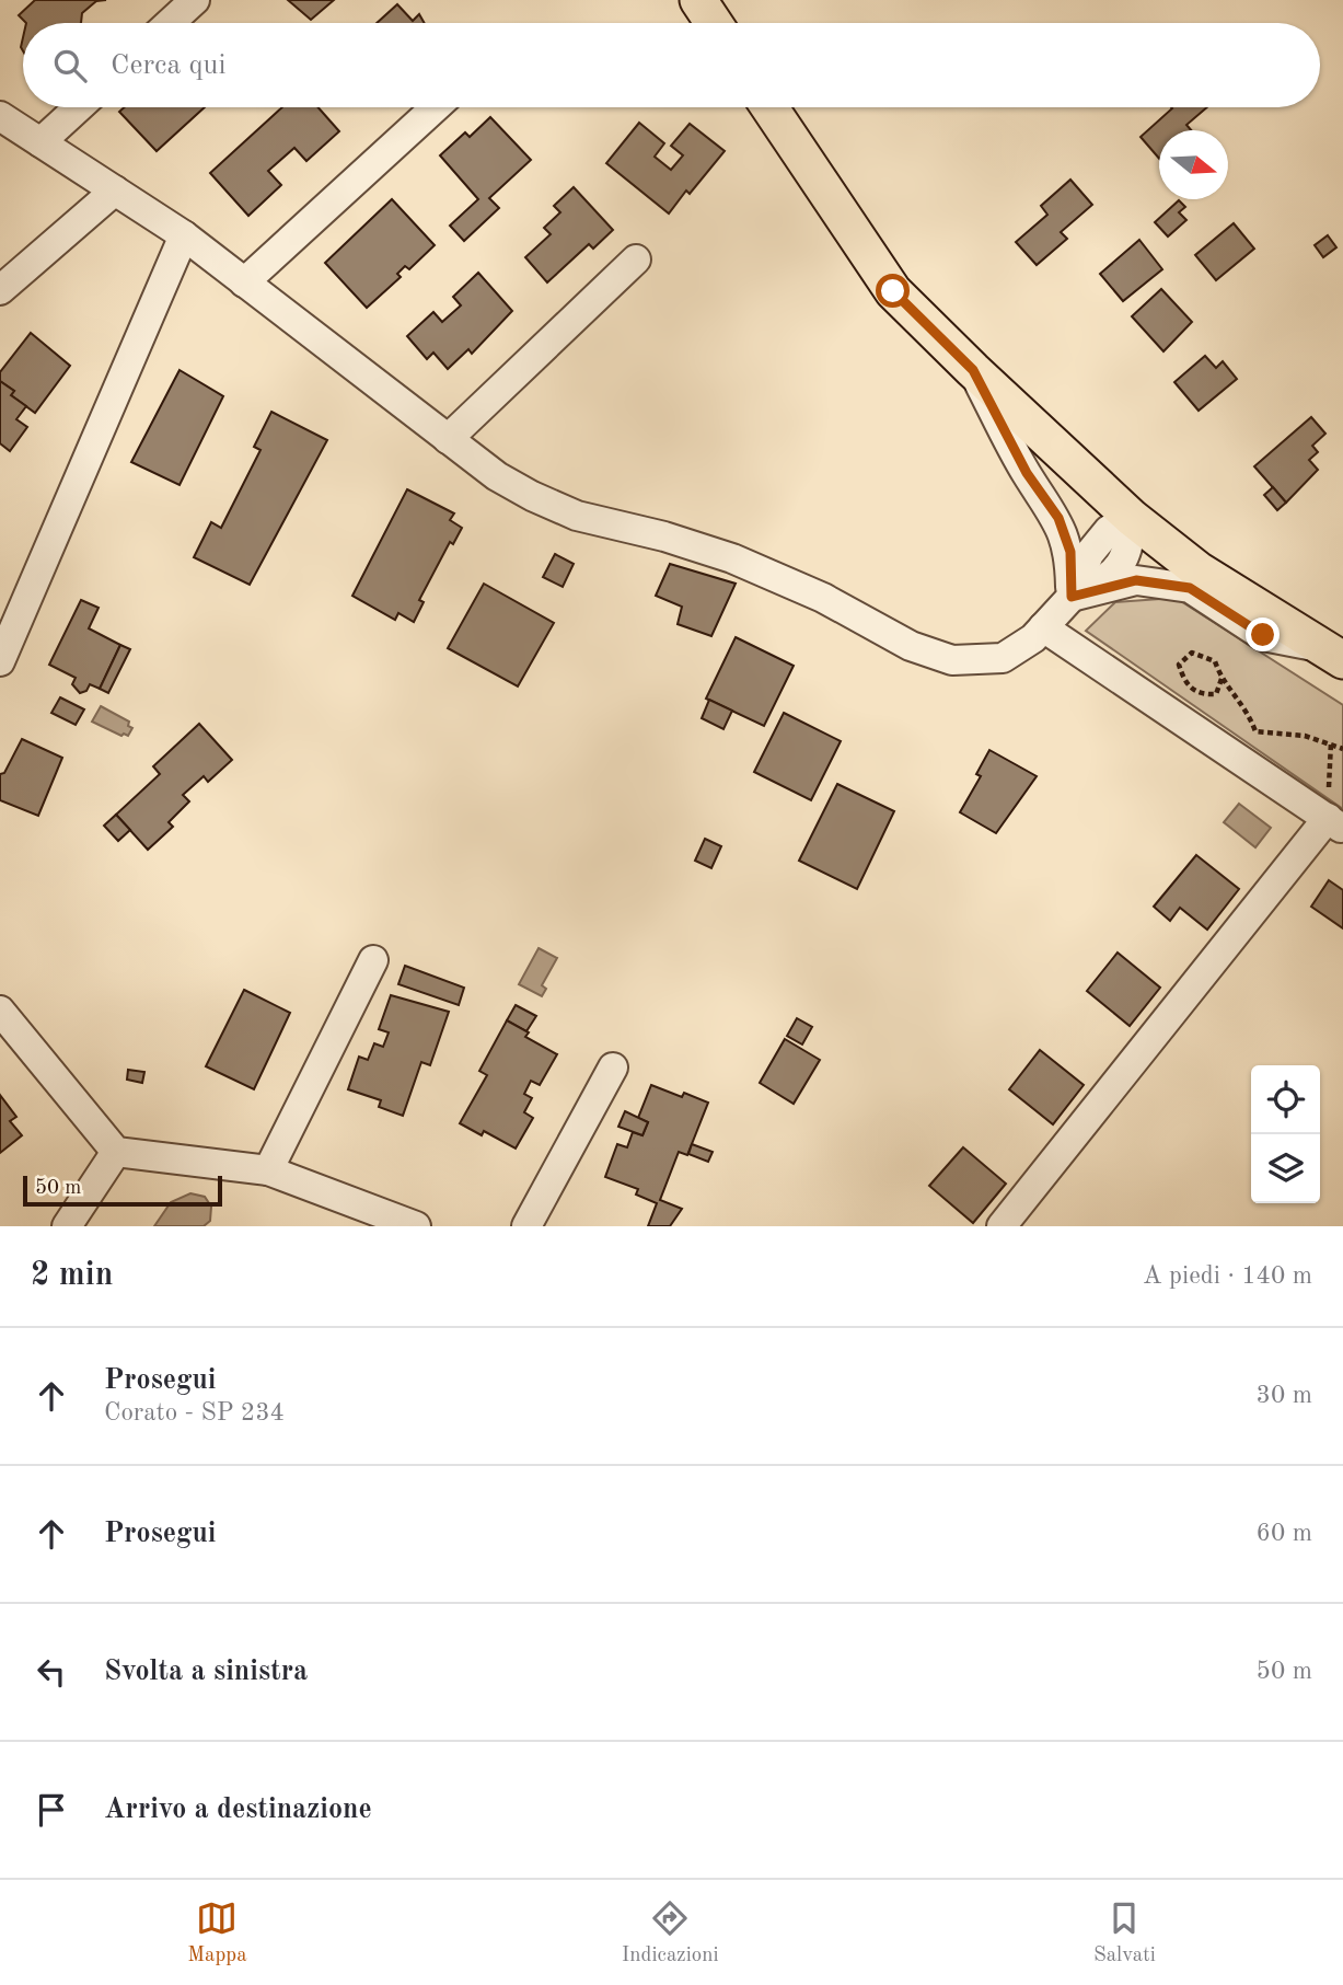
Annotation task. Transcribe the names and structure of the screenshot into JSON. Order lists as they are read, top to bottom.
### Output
{
  "scale_bar": "50 m",
  "north": "right",
  "page": {
    "search": "Cerca qui",
    "scale": "50 m",
    "heading": ["2 min", "A piedi · 140 m"],
    "list": [
      ["Prosegui", "Corato - SP 234", "30 m"],
      ["Prosegui", "60 m"],
      ["Svolta a sinistra", "50 m"],
      "Arrivo a destinazione"
    ],
    "nav": ["Mappa", "Indicazioni", "Salvati"]
  }
}
